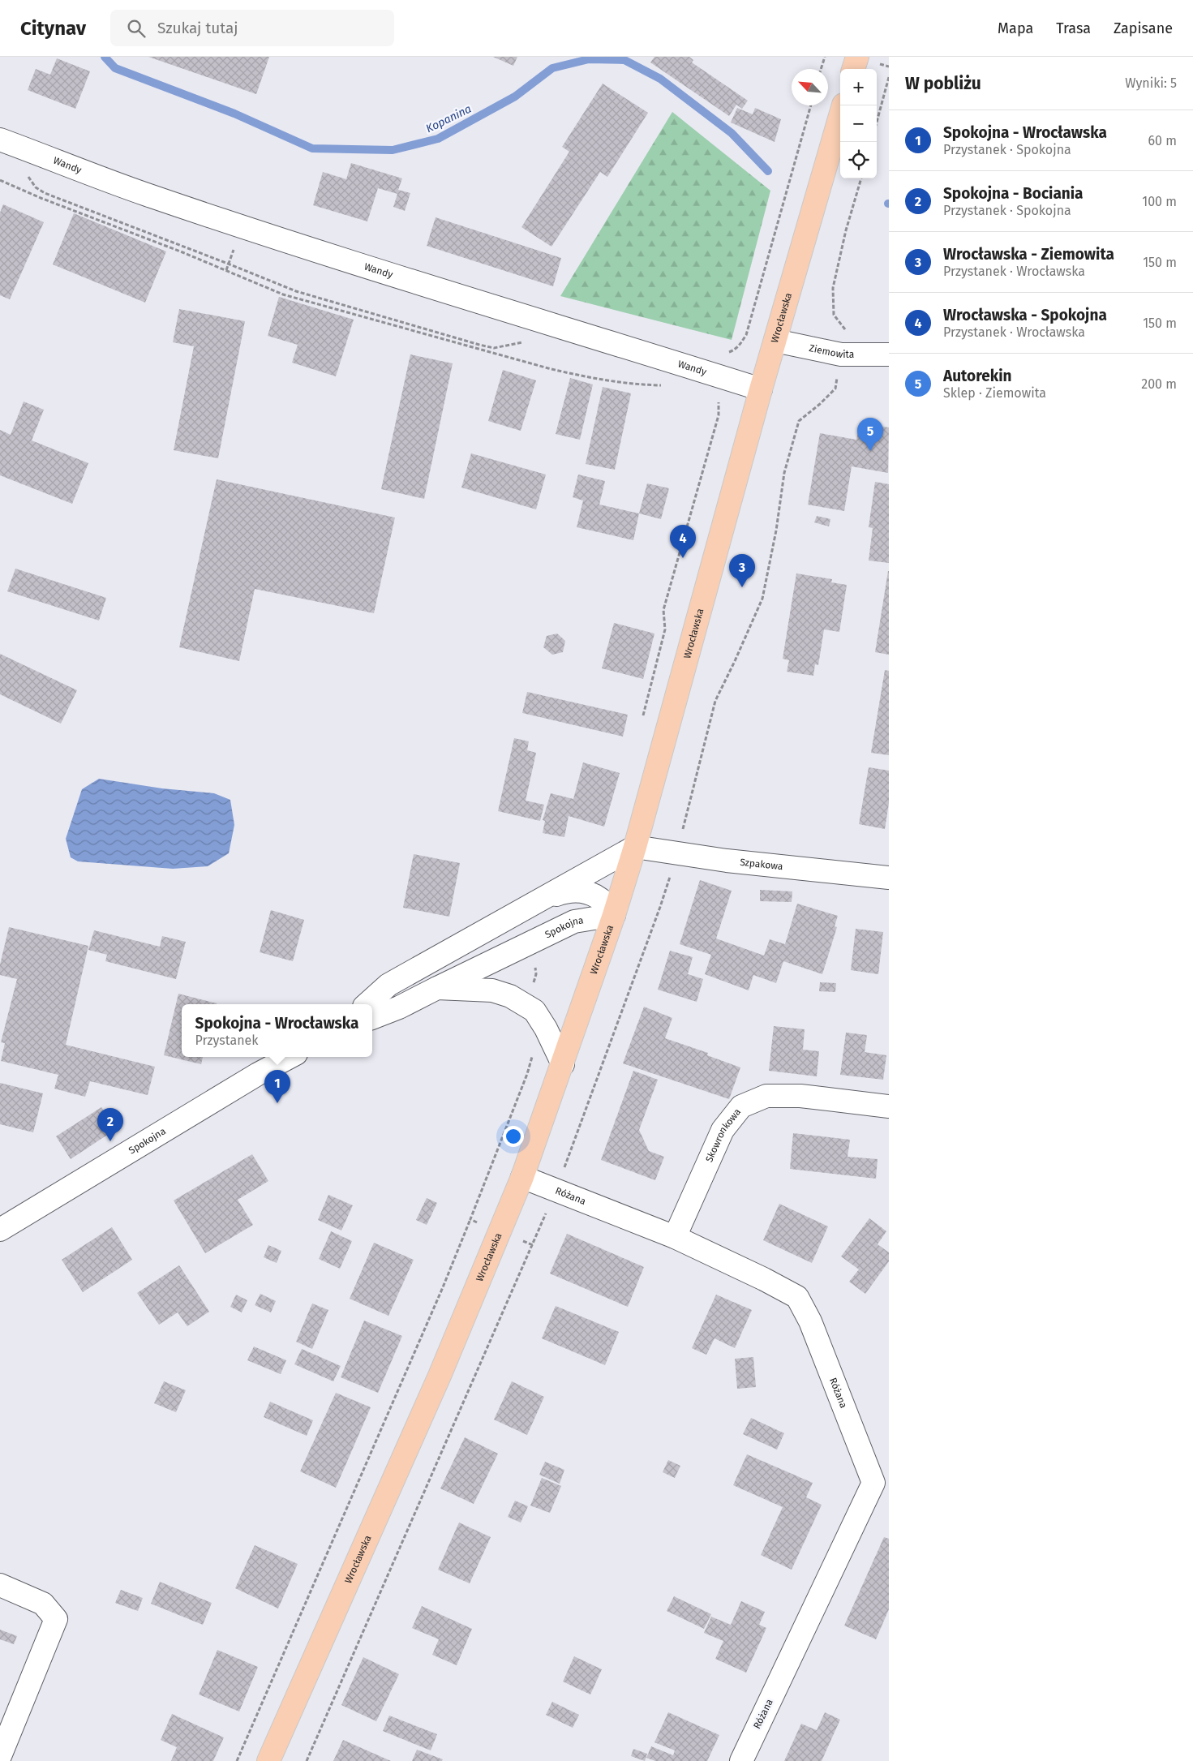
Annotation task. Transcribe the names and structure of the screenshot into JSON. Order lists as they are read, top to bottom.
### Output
{
  "streets": {
    "main road": ["Wrocławska"],
    "street": [
      "Wandy",
      "Ziemowita",
      "Szpakowa",
      "Spokojna",
      "Skowronkowa",
      "Różana"
    ]
  },
  "crossings": [
    ["Wandy", "Wrocławska"],
    ["Wrocławska", "Ziemowita"],
    ["Wrocławska", "Szpakowa"],
    ["Wrocławska", "Spokojna"],
    ["Wrocławska", "Różana"],
    ["Skowronkowa", "Różana"]
  ],
  "water": ["Kopanina"],
  "north": "top left",
  "page": {
    "header": "Citynav",
    "search": "Szukaj tutaj",
    "nav": ["Mapa", "Trasa", "Zapisane"],
    "heading": ["W pobliżu", "Wyniki: 5"],
    "map_buttons": ["+", "−"],
    "list": [
      {
        "mark": "1",
        "name": "Spokojna - Wrocławska",
        "note": "Przystanek · Spokojna",
        "value": "60 m"
      },
      {
        "mark": "2",
        "name": "Spokojna - Bociania",
        "note": "Przystanek · Spokojna",
        "value": "100 m"
      },
      {
        "mark": "3",
        "name": "Wrocławska - Ziemowita",
        "note": "Przystanek · Wrocławska",
        "value": "150 m"
      },
      {
        "mark": "4",
        "name": "Wrocławska - Spokojna",
        "note": "Przystanek · Wrocławska",
        "value": "150 m"
      },
      {
        "mark": "5",
        "name": "Autorekin",
        "note": "Sklep · Ziemowita",
        "value": "200 m"
      }
    ],
    "pins": [
      "5",
      "4",
      "3",
      "1",
      "2"
    ],
    "popup": ["Spokojna - Wrocławska", "Przystanek"]
  }
}
